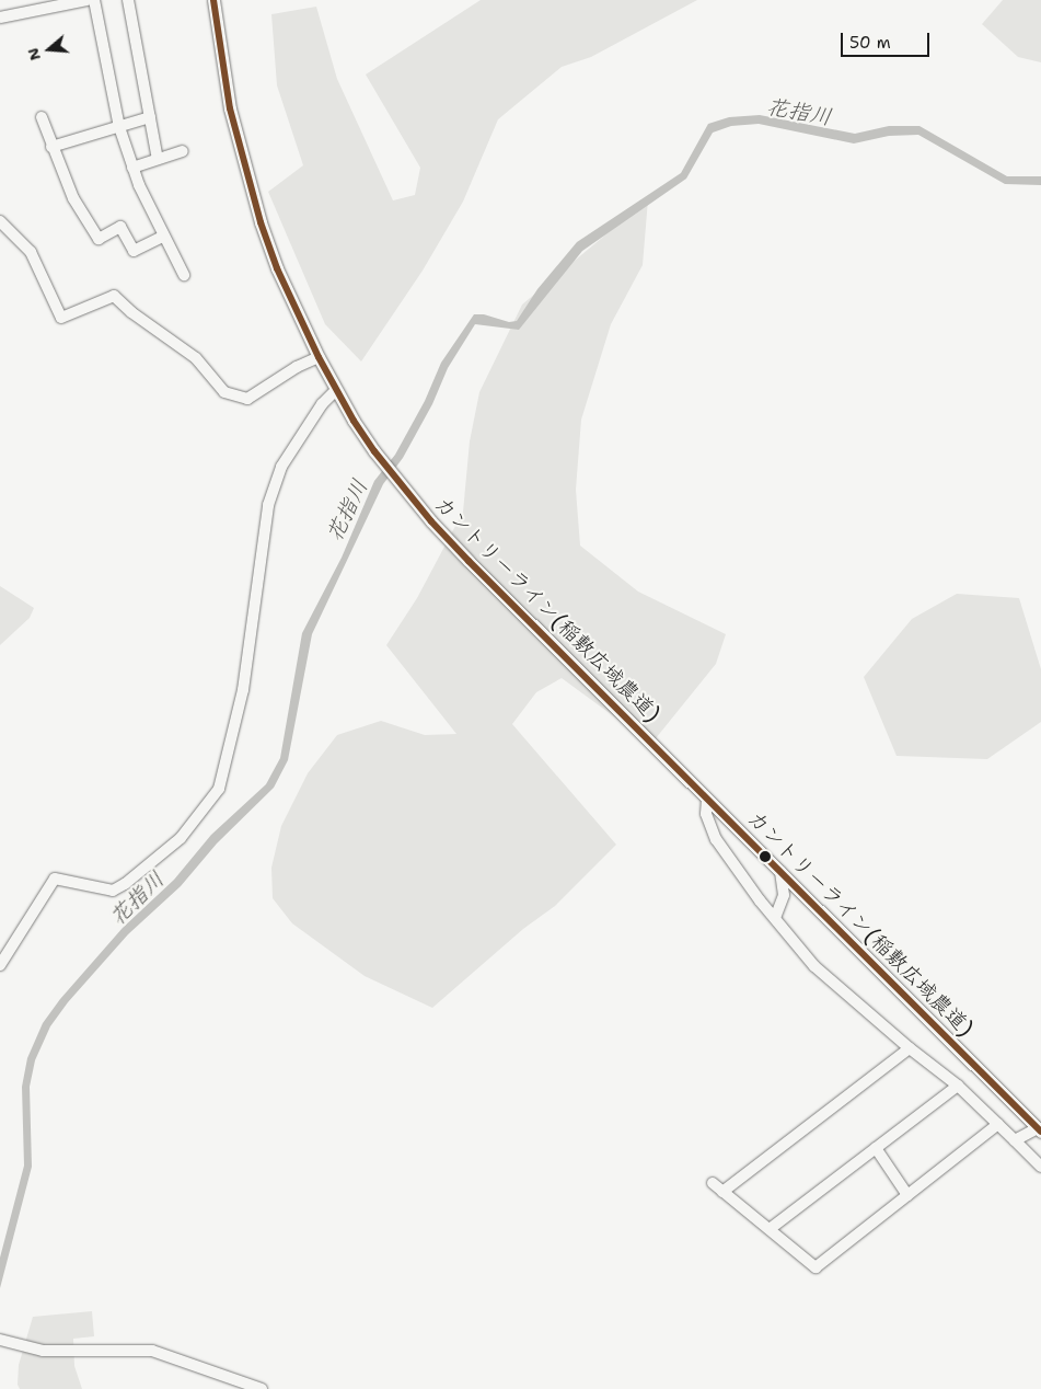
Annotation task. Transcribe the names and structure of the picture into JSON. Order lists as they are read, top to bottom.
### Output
{
  "streets": {
    "street": ["カントリーライン(稲敷広域農道)"]
  },
  "water": ["花指川"],
  "scale_bar": "50 m",
  "north": "left"
}
